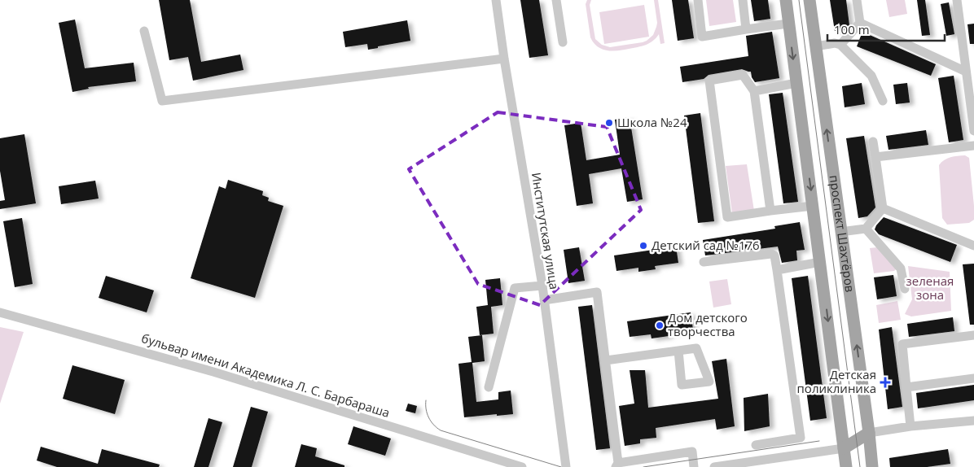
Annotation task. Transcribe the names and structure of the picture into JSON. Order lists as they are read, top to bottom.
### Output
{
  "streets": {
    "main road": ["проспект Шахтёров"],
    "street": ["Институтская улица", "бульвар имени Академика Л. С. Барбараша"]
  },
  "parks": ["зеленая зона"],
  "places": {
    "other": ["Школа №24", "Детский сад №176", "Дом детского творчества"],
    "health": ["Детская поликлиника"]
  },
  "scale_bar": "100 m"
}
